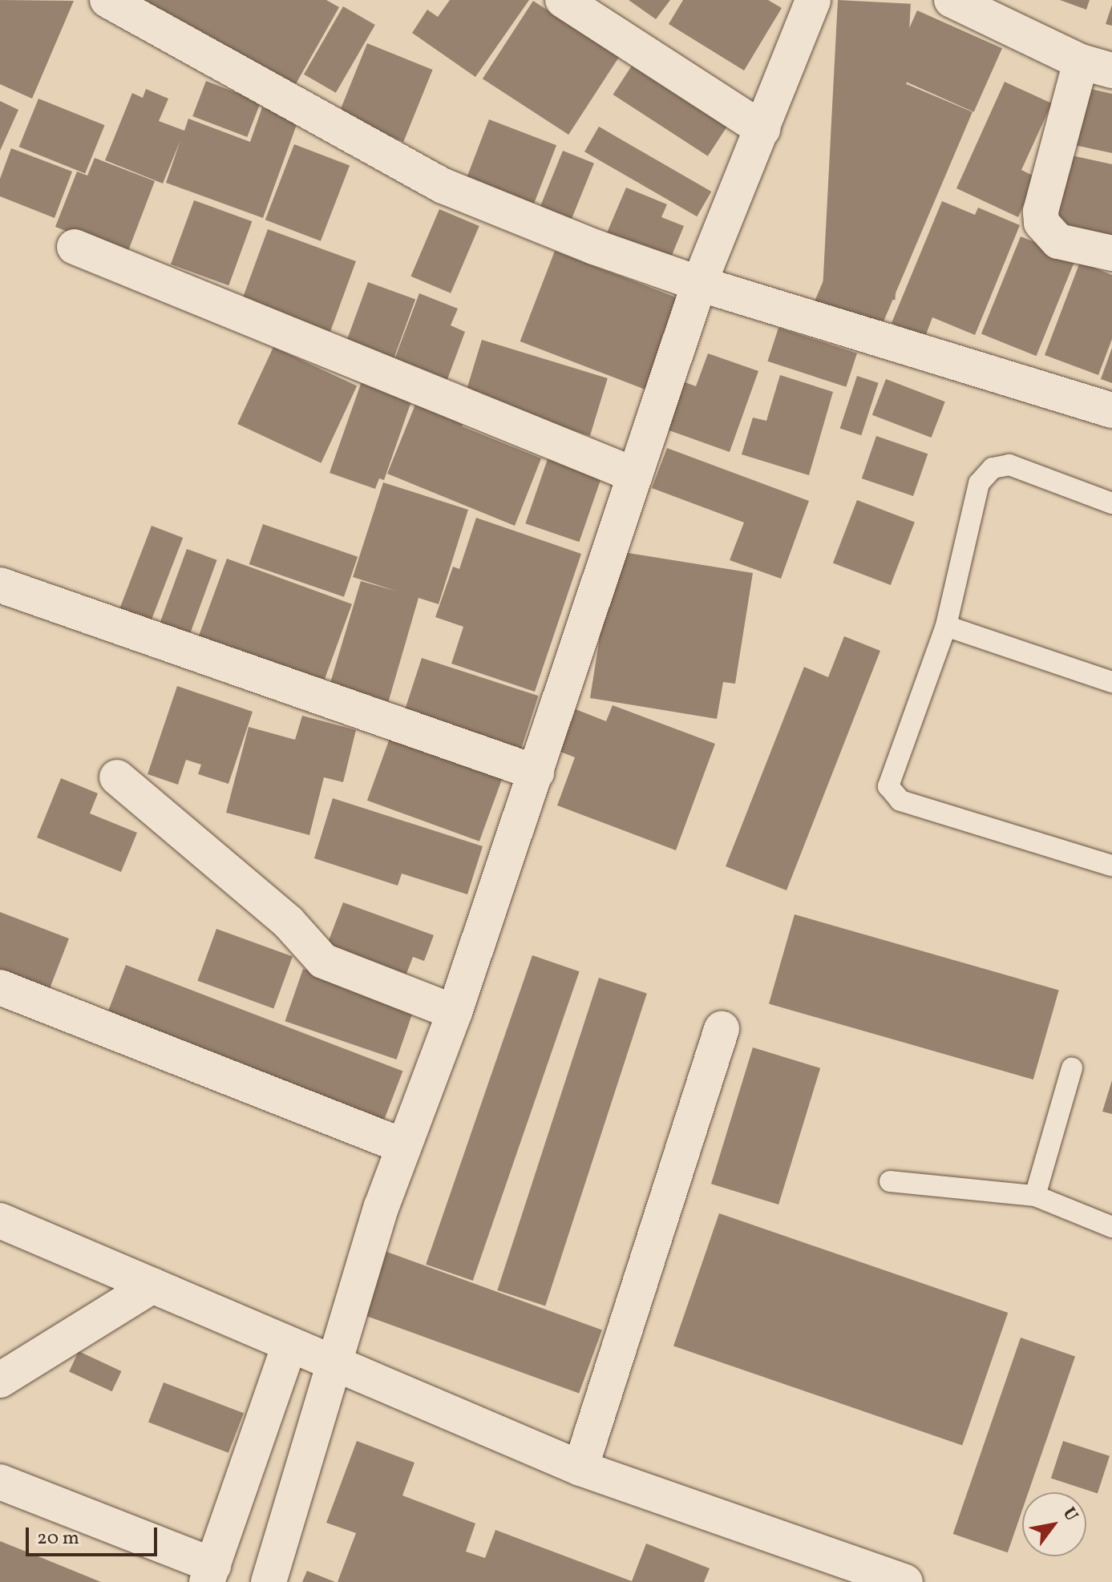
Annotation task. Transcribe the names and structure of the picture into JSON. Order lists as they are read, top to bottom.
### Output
{
  "scale_bar": "20 m",
  "north": "top right"
}
